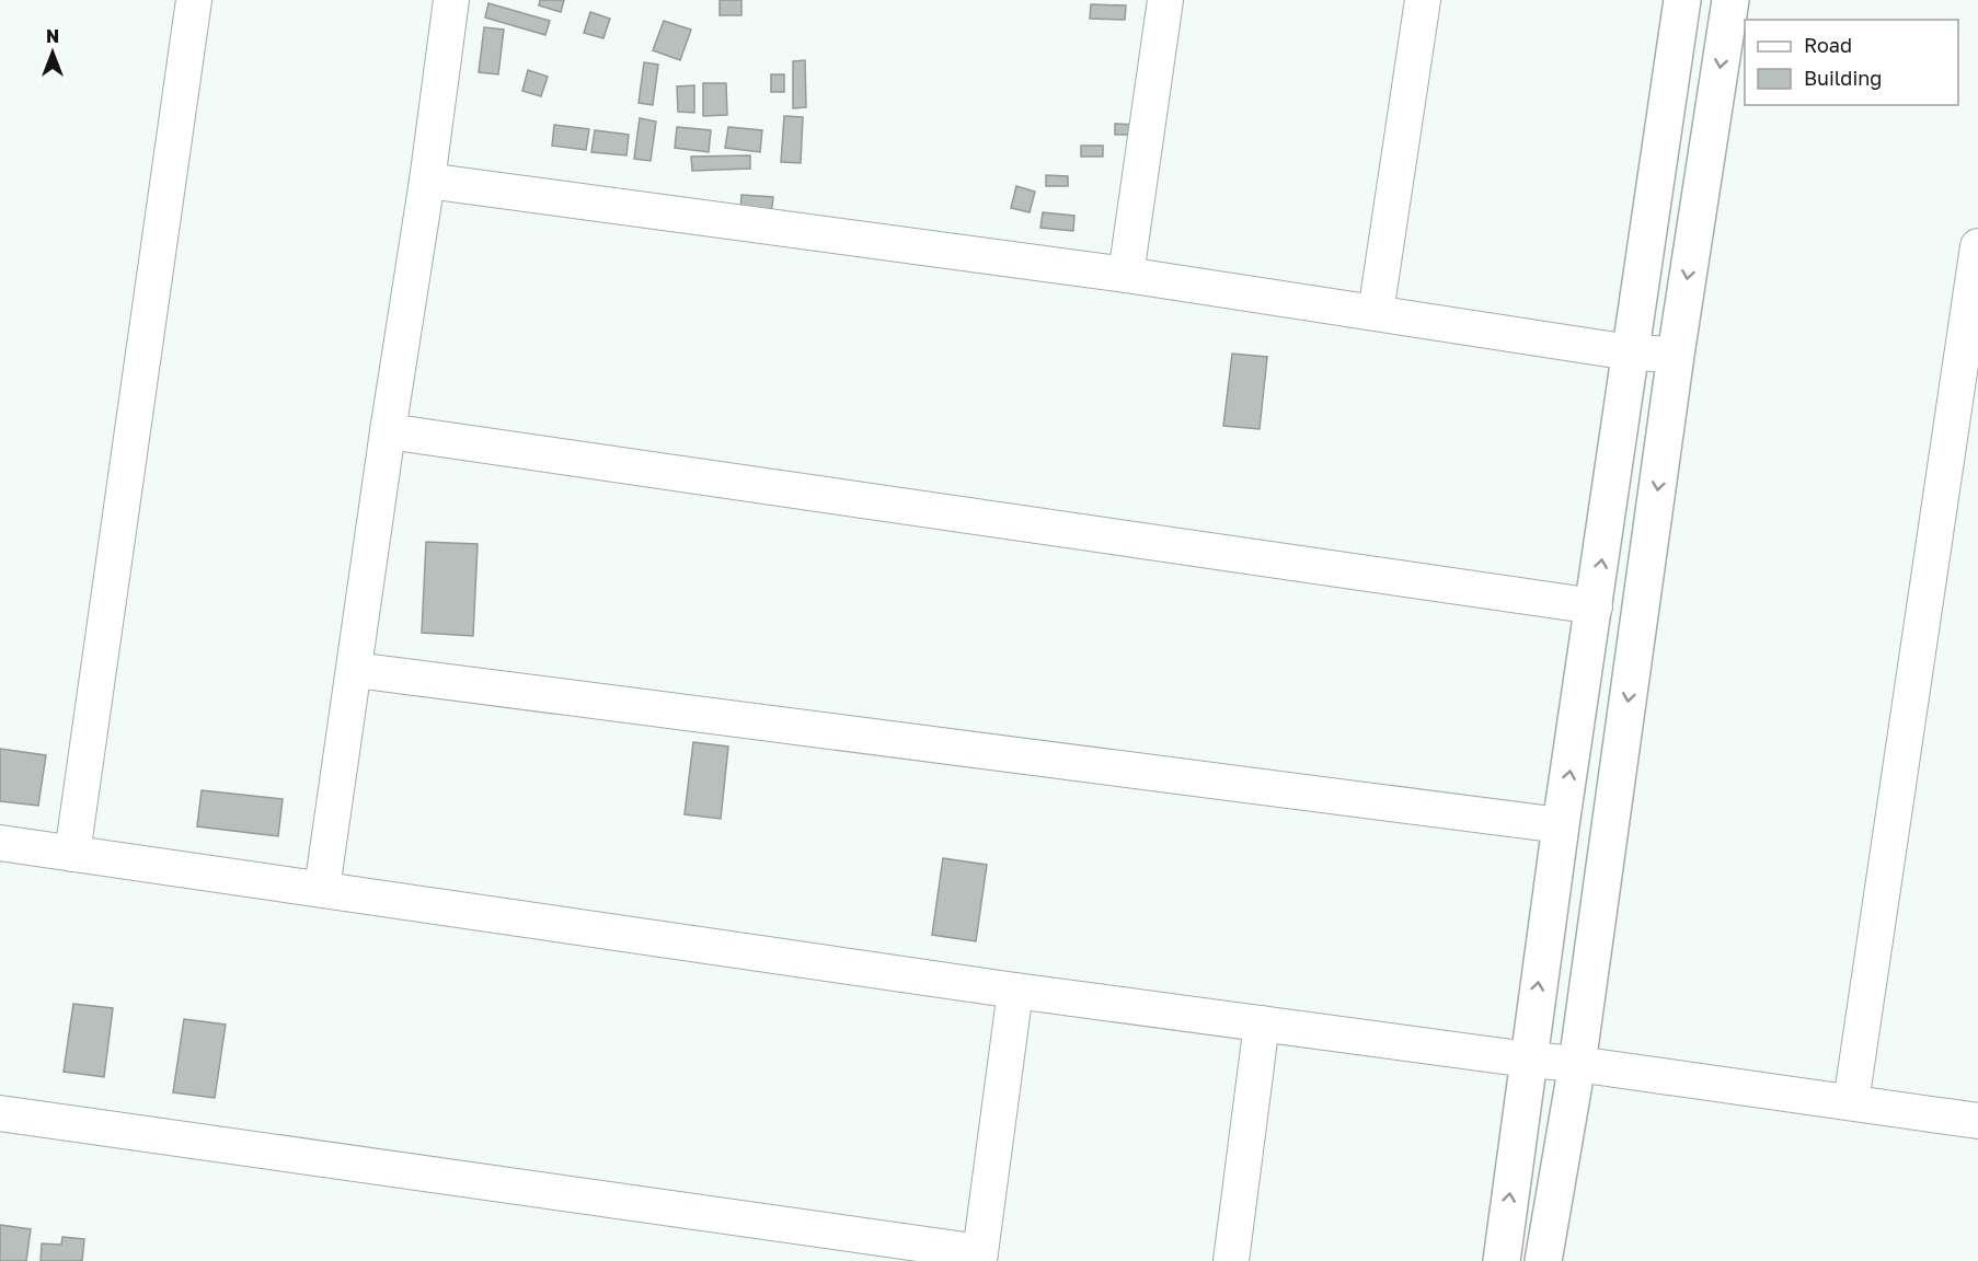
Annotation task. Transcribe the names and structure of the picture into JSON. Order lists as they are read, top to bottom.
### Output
{
  "legend": ["Road", "Building"],
  "north": "top"
}
